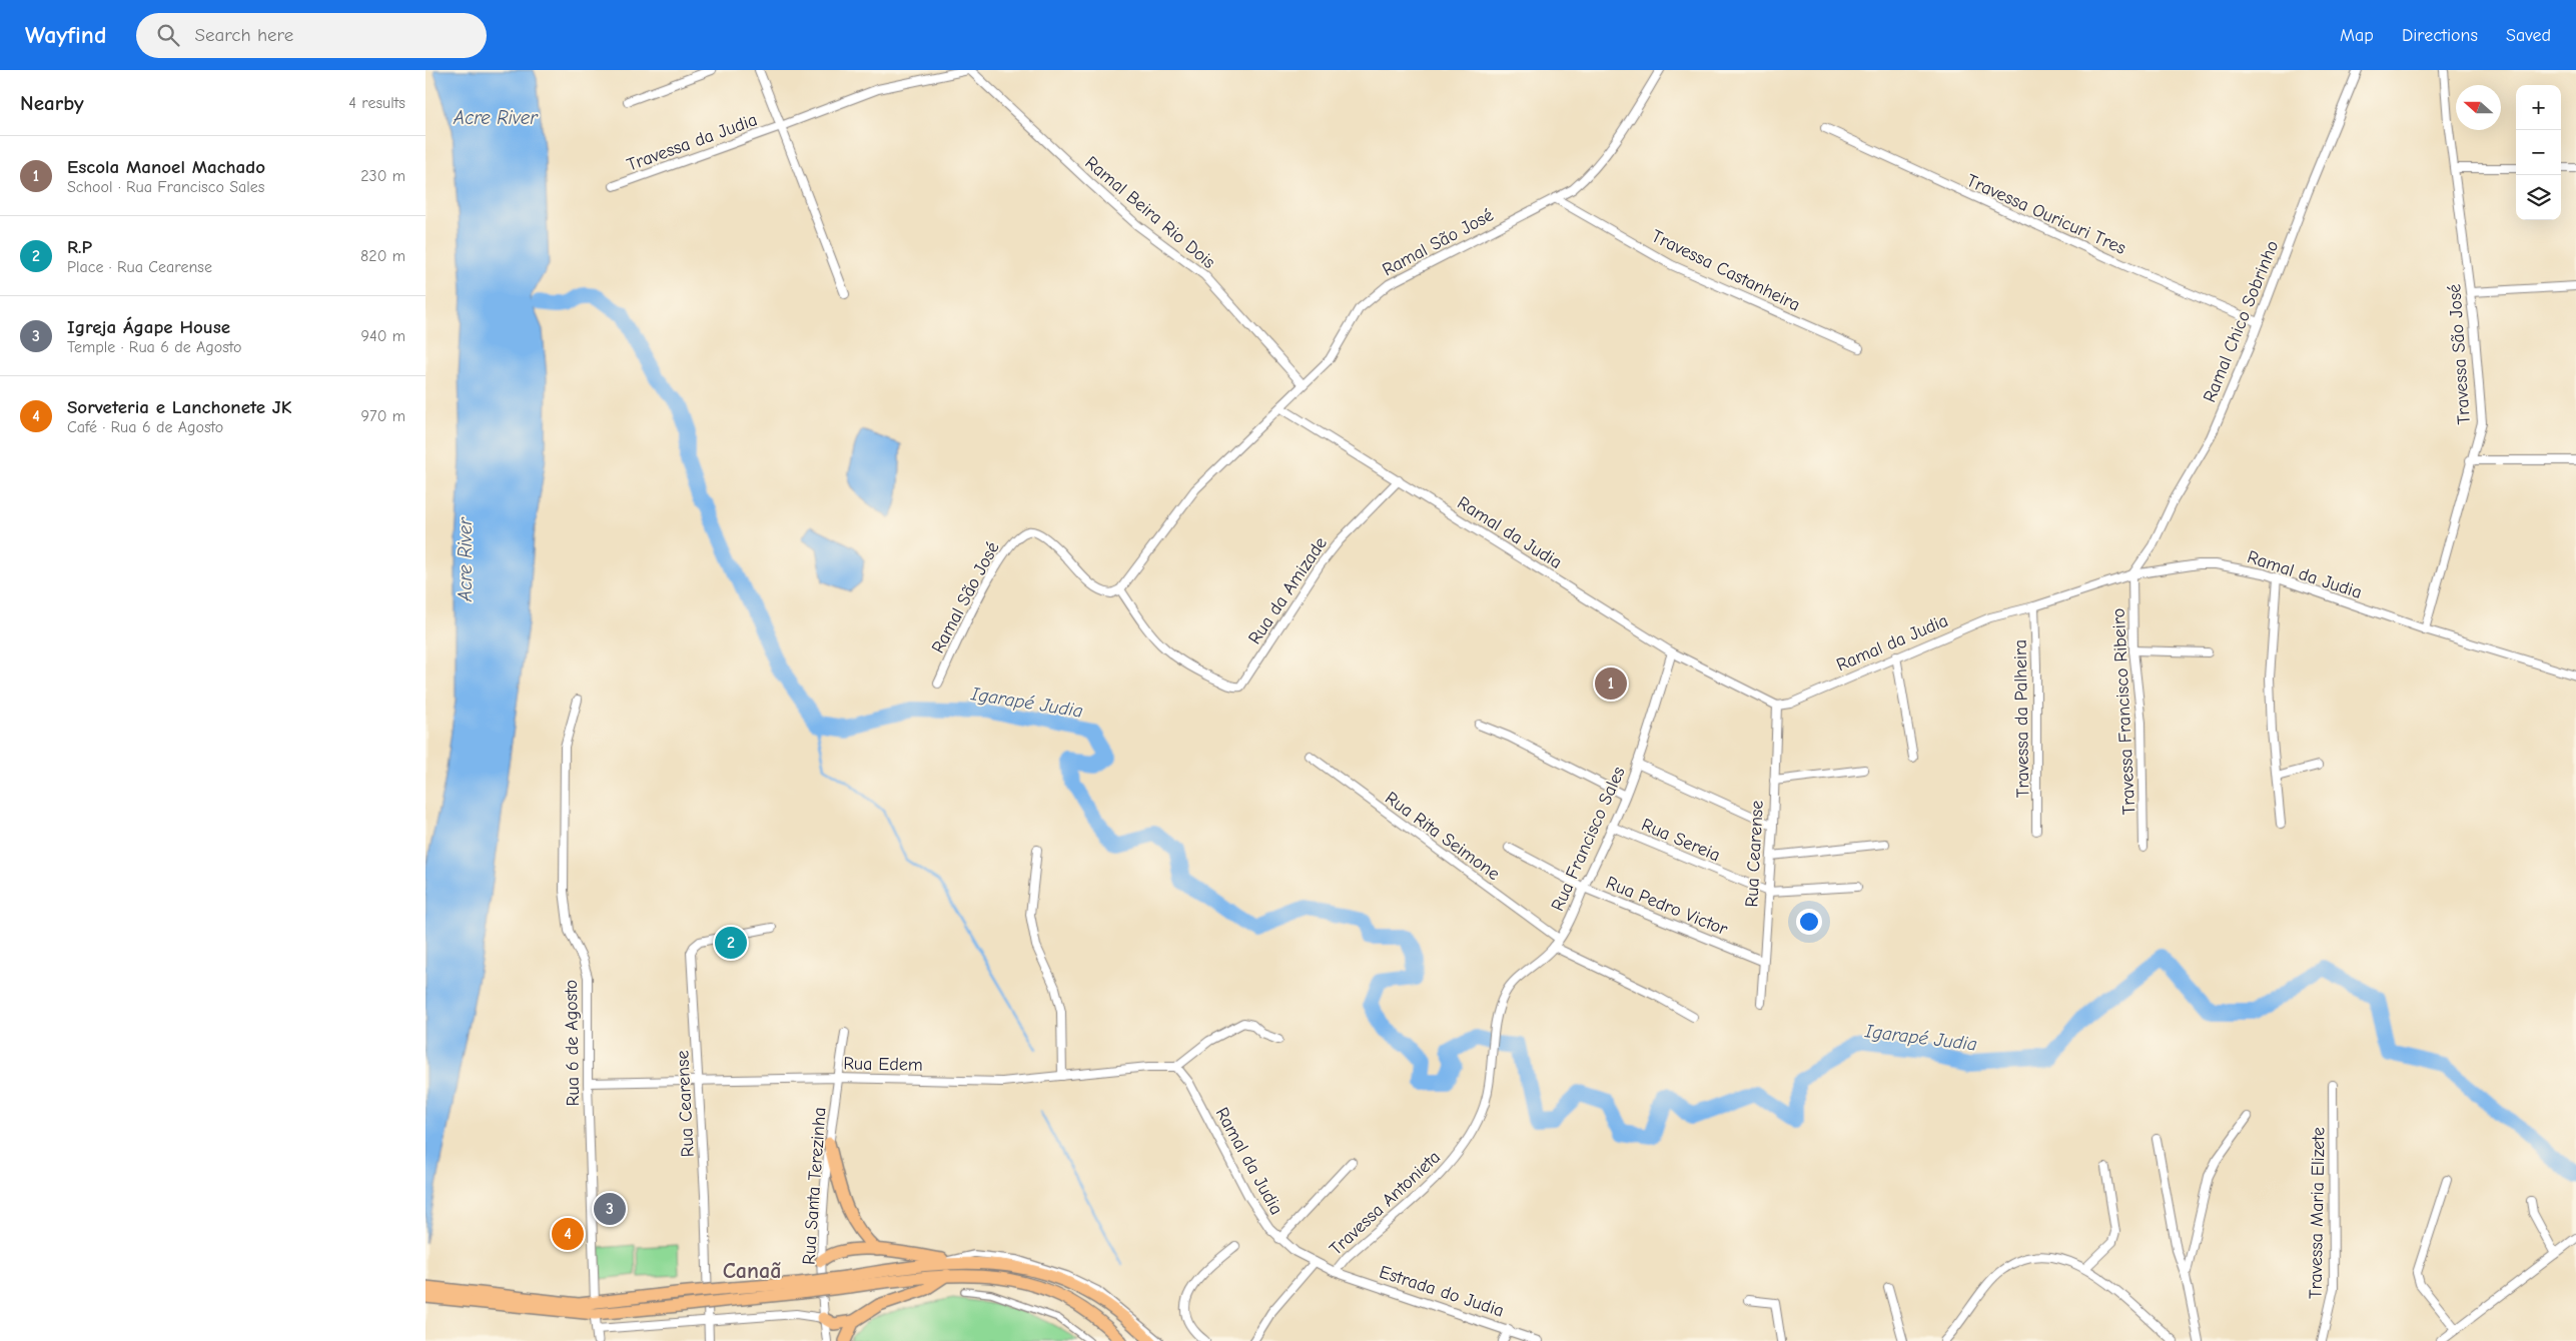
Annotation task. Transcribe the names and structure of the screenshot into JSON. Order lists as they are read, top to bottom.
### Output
{
  "streets": {
    "street": [
      "Travessa da Judia",
      "Ramal Beira Rio Dois",
      "Travessa Ouricuri Tres",
      "Ramal São José",
      "Travessa Castanheira",
      "Ramal Chico Sobrinho",
      "Travessa São José",
      "Ramal da Judia",
      "Rua da Amizade",
      "Travessa Francisco Ribeiro",
      "Travessa da Palheira",
      "Rua Rita Seimone",
      "Rua Francisco Sales",
      "Rua Sereia",
      "Rua Cearense",
      "Rua Pedro Victor",
      "Rua 6 de Agosto",
      "Rua Edem",
      "Rua Santa Terezinha",
      "Travessa Antonieta",
      "Travessa Maria Elizete",
      "Estrada do Judia"
    ]
  },
  "crossings": [
    ["Travessa da Judia", "Ramal Beira Rio Dois"],
    ["Ramal Beira Rio Dois", "Ramal São José"],
    ["Travessa Ouricuri Tres", "Ramal Chico Sobrinho"],
    ["Ramal São José", "Travessa Castanheira"],
    ["Ramal São José", "Ramal da Judia"],
    ["Ramal São José", "Rua da Amizade"],
    ["Ramal Chico Sobrinho", "Ramal da Judia"],
    ["Ramal Chico Sobrinho", "Travessa Francisco Ribeiro"],
    ["Travessa São José", "Ramal da Judia"],
    ["Ramal da Judia", "Rua da Amizade"],
    ["Ramal da Judia", "Travessa Francisco Ribeiro"],
    ["Ramal da Judia", "Travessa da Palheira"],
    ["Ramal da Judia", "Rua Francisco Sales"],
    ["Ramal da Judia", "Rua Cearense"],
    ["Ramal da Judia", "Rua Edem"],
    ["Ramal da Judia", "Travessa Antonieta"],
    ["Ramal da Judia", "Estrada do Judia"],
    ["Rua Rita Seimone", "Rua Francisco Sales"],
    ["Rua Francisco Sales", "Rua Sereia"],
    ["Rua Francisco Sales", "Rua Pedro Victor"],
    ["Rua Francisco Sales", "Travessa Antonieta"],
    ["Rua Sereia", "Rua Cearense"],
    ["Rua Cearense", "Rua Pedro Victor"],
    ["Rua Cearense", "Rua Edem"],
    ["Rua 6 de Agosto", "Rua Edem"],
    ["Rua Edem", "Rua Santa Terezinha"],
    ["Travessa Antonieta", "Estrada do Judia"]
  ],
  "districts": ["Canaã"],
  "water": ["Acre River", "Igarapé Judia"],
  "north": "left",
  "page": {
    "header": "Wayfind",
    "search": "Search here",
    "nav": ["Map", "Directions", "Saved"],
    "heading": ["Nearby", "4 results"],
    "map_buttons": ["+", "−"],
    "list": [
      {
        "mark": "1",
        "name": "Escola Manoel Machado",
        "note": "School · Rua Francisco Sales",
        "value": "230 m"
      },
      {
        "mark": "2",
        "name": "R.P",
        "note": "Place · Rua Cearense",
        "value": "820 m"
      },
      {
        "mark": "3",
        "name": "Igreja Ágape House",
        "note": "Temple · Rua 6 de Agosto",
        "value": "940 m"
      },
      {
        "mark": "4",
        "name": "Sorveteria e Lanchonete JK",
        "note": "Café · Rua 6 de Agosto",
        "value": "970 m"
      }
    ],
    "pins": [
      "1",
      "2",
      "3",
      "4"
    ]
  }
}
